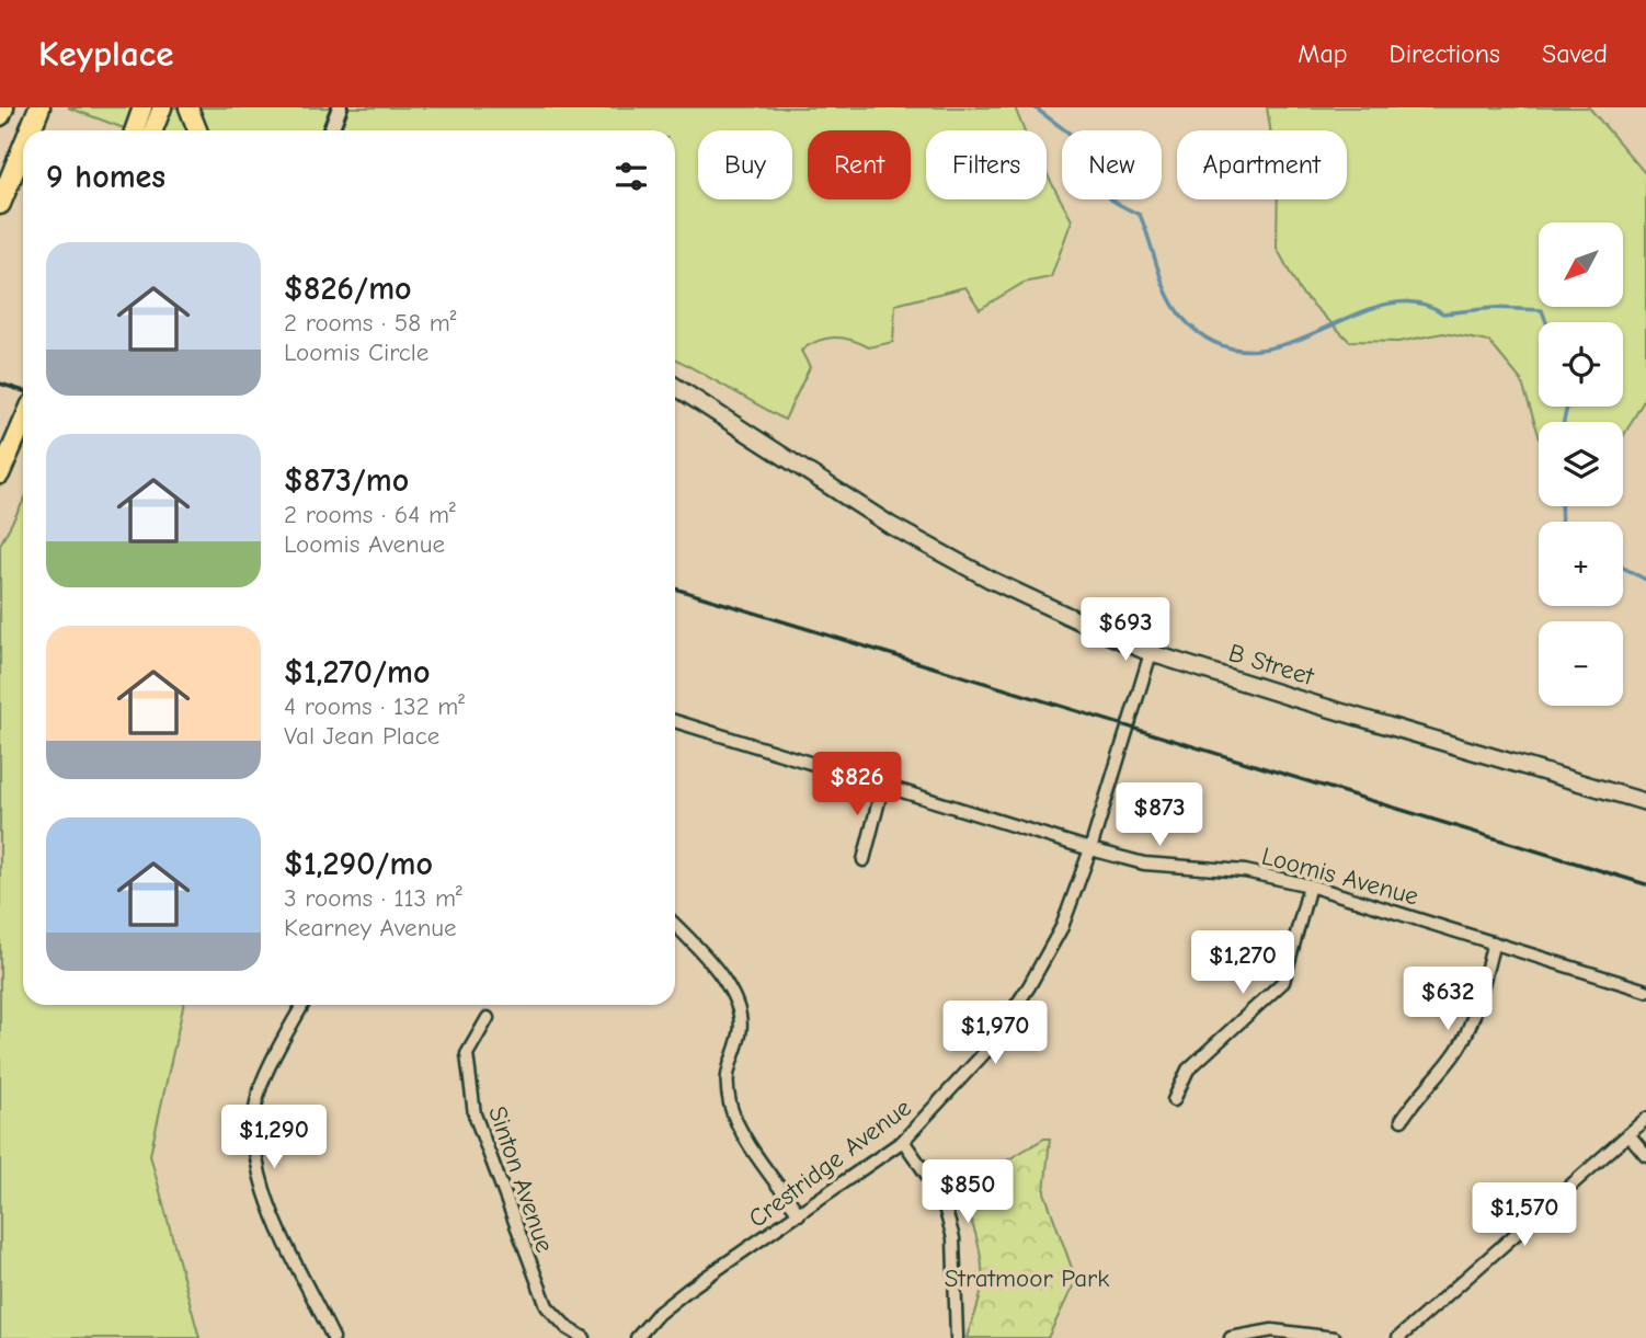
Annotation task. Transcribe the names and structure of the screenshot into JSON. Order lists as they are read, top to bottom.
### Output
{
  "streets": {
    "main road": ["B Street"],
    "street": ["Loomis Avenue", "Crestridge Avenue", "Sinton Avenue"]
  },
  "crossings": [
    ["B Street", "Crestridge Avenue"],
    ["Loomis Avenue", "Crestridge Avenue"]
  ],
  "parks": ["Stratmoor Park"],
  "north": "bottom left",
  "page": {
    "header": "Keyplace",
    "nav": ["Map", "Directions", "Saved"],
    "chip": [
      "Buy",
      "Rent",
      "Filters",
      "New",
      "Apartment"
    ],
    "heading": "9 homes",
    "map_buttons": ["+", "−"],
    "list": [
      {
        "name": "$826/mo",
        "note": "2 rooms · 58 m² · Loomis Circle"
      },
      {
        "name": "$873/mo",
        "note": "2 rooms · 64 m² · Loomis Avenue"
      },
      {
        "name": "$1,270/mo",
        "note": "4 rooms · 132 m² · Val Jean Place"
      },
      {
        "name": "$1,290/mo",
        "note": "3 rooms · 113 m² · Kearney Avenue"
      }
    ],
    "price": [
      "$693",
      "$826",
      "$873",
      "$1,270",
      "$632",
      "$1,970",
      "$1,290",
      "$850",
      "$1,570"
    ]
  }
}
